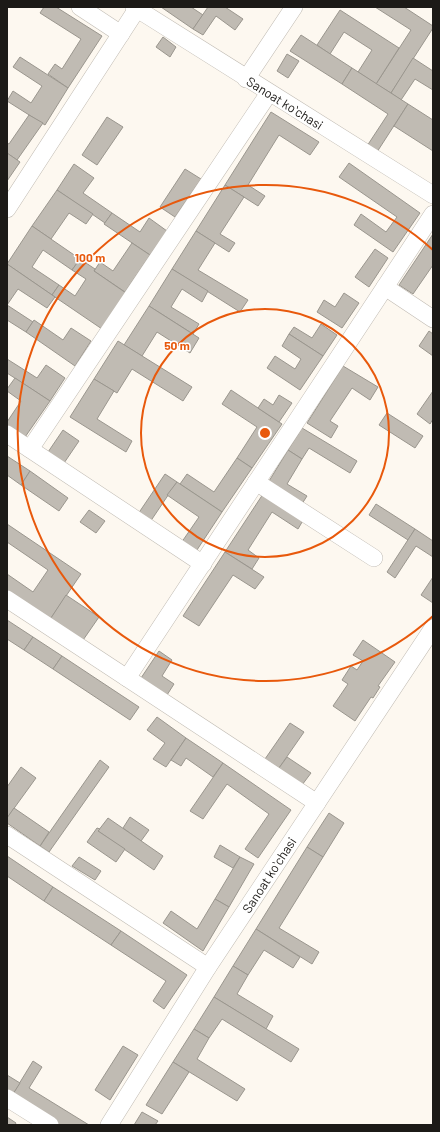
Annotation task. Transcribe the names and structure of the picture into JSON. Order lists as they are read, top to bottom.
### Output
{
  "streets": {
    "street": ["Sanoat koʻchasi"]
  },
  "rings": ["100 m", "50 m"]
}
